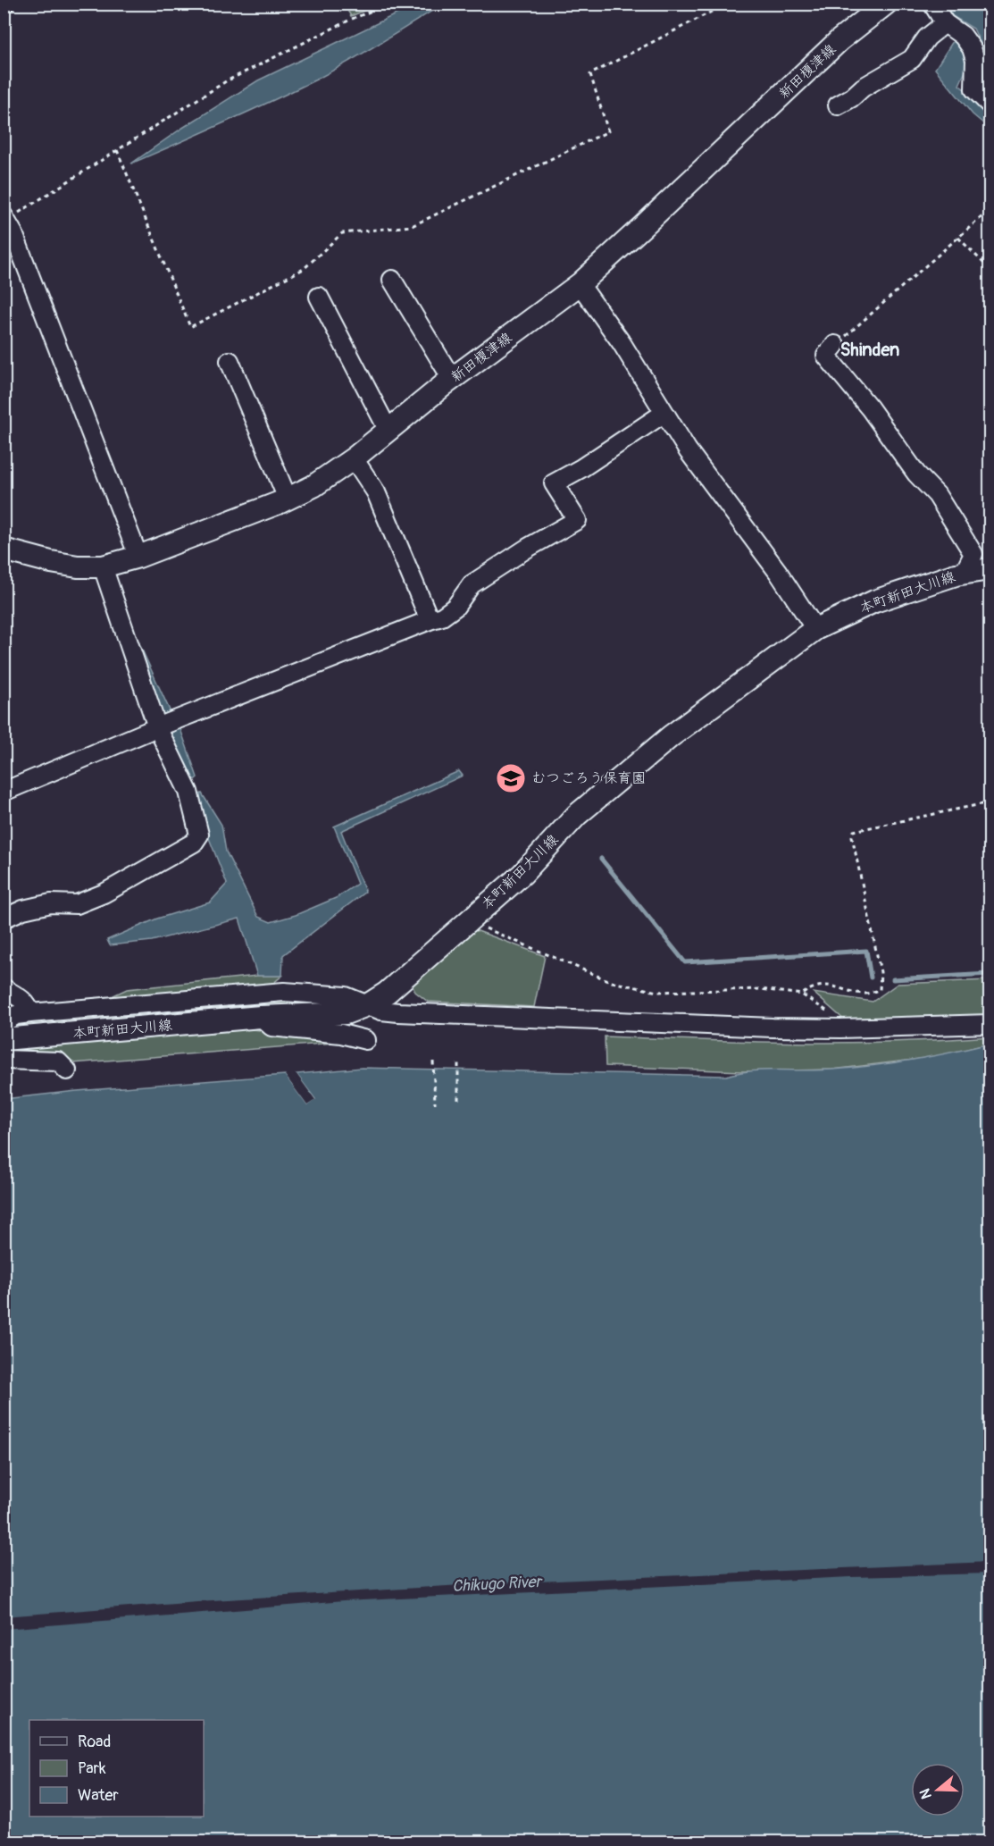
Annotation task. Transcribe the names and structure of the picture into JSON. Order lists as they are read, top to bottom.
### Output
{
  "streets": {
    "main road": ["新田榎津線", "本町新田大川線"]
  },
  "districts": ["Shinden"],
  "water": ["Chikugo River"],
  "places": {
    "school or university": ["むつごろう保育園"]
  },
  "legend": ["Road", "Park", "Water"],
  "north": "left"
}
